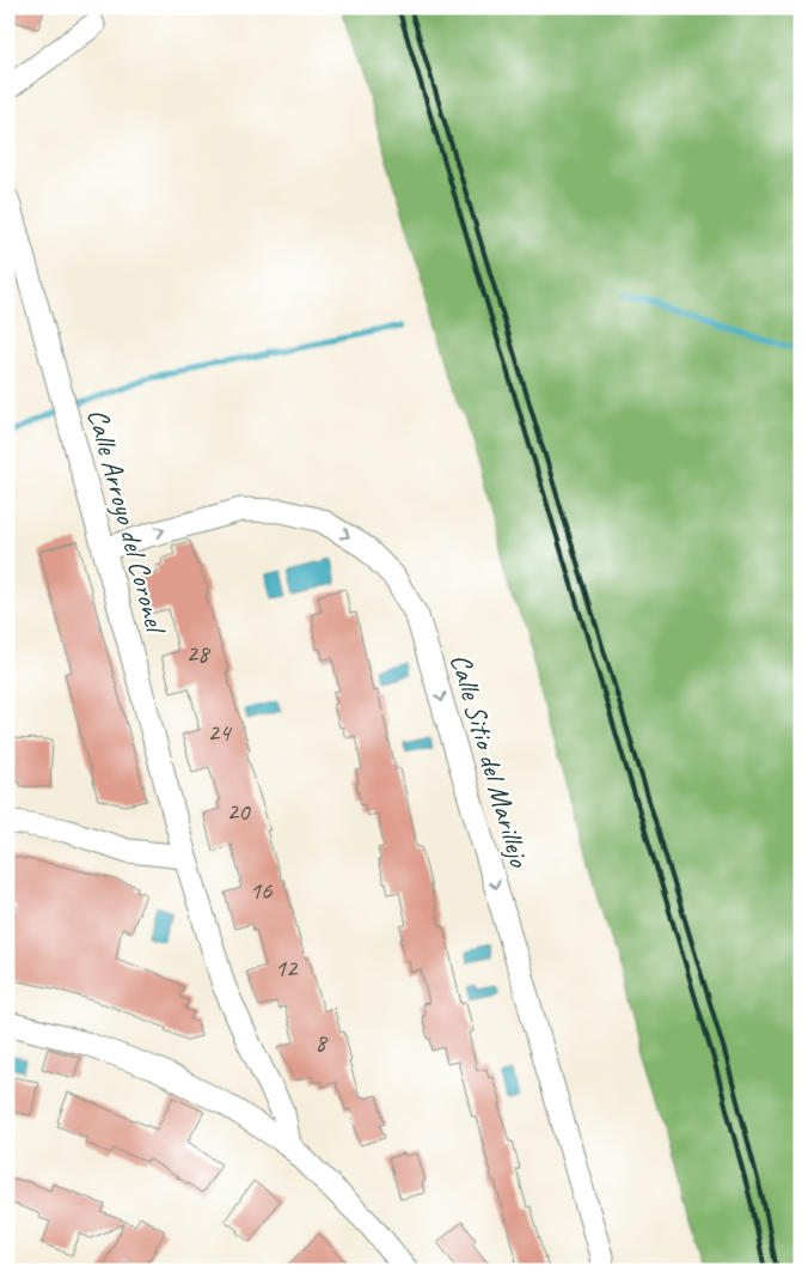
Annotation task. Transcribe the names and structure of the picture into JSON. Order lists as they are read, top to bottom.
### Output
{
  "streets": {
    "street": ["Calle Arroyo del Coronel", "Calle Sitio del Marillejo"]
  },
  "crossings": [
    ["Calle Arroyo del Coronel", "Calle Sitio del Marillejo"]
  ],
  "one_way": ["Calle Sitio del Marillejo"],
  "house_numbers": [
    "28",
    "24",
    "20",
    "16",
    "12",
    "8"
  ]
}
